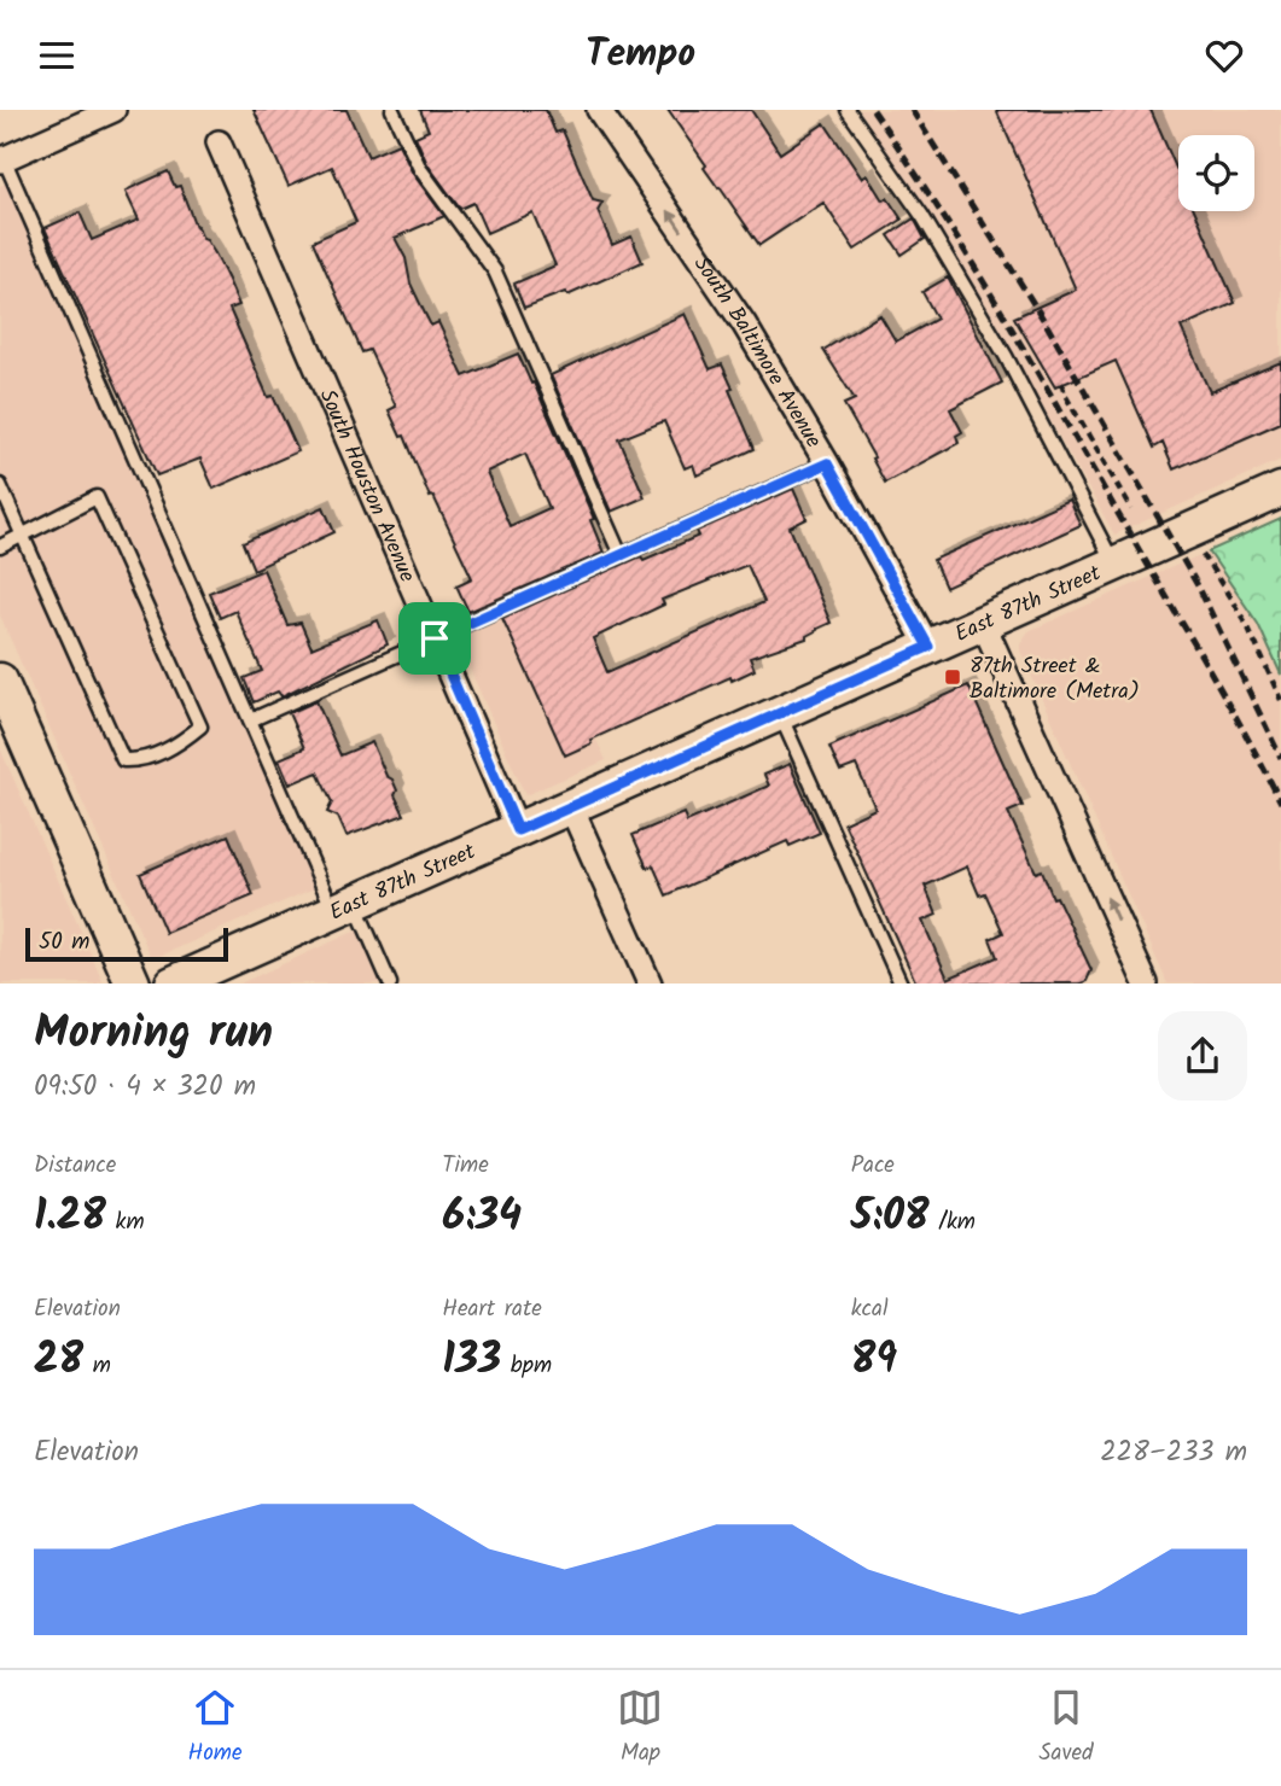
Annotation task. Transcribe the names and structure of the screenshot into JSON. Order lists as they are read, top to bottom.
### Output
{
  "streets": {
    "main road": ["East 87th Street"],
    "street": ["South Baltimore Avenue", "South Houston Avenue"]
  },
  "crossings": [
    ["South Baltimore Avenue", "East 87th Street"],
    ["South Houston Avenue", "East 87th Street"]
  ],
  "one_way": ["South Baltimore Avenue"],
  "places": {
    "transit": ["87th Street & Baltimore (Metra)"]
  },
  "scale_bar": "50 m",
  "page": {
    "header": "Tempo",
    "scale": "50 m",
    "heading": ["Morning run", "09:50 · 4 × 320 m"],
    "stats": [
      ["Distance", "1.28 km"],
      ["Time", "6:34"],
      ["Pace", "5:08 /km"],
      ["Elevation", "28 m"],
      ["Heart rate", "133 bpm"],
      ["kcal", "89"]
    ],
    "chart": ["Elevation", "228–233 m"],
    "tabs": ["Home", "Map", "Saved"]
  }
}
